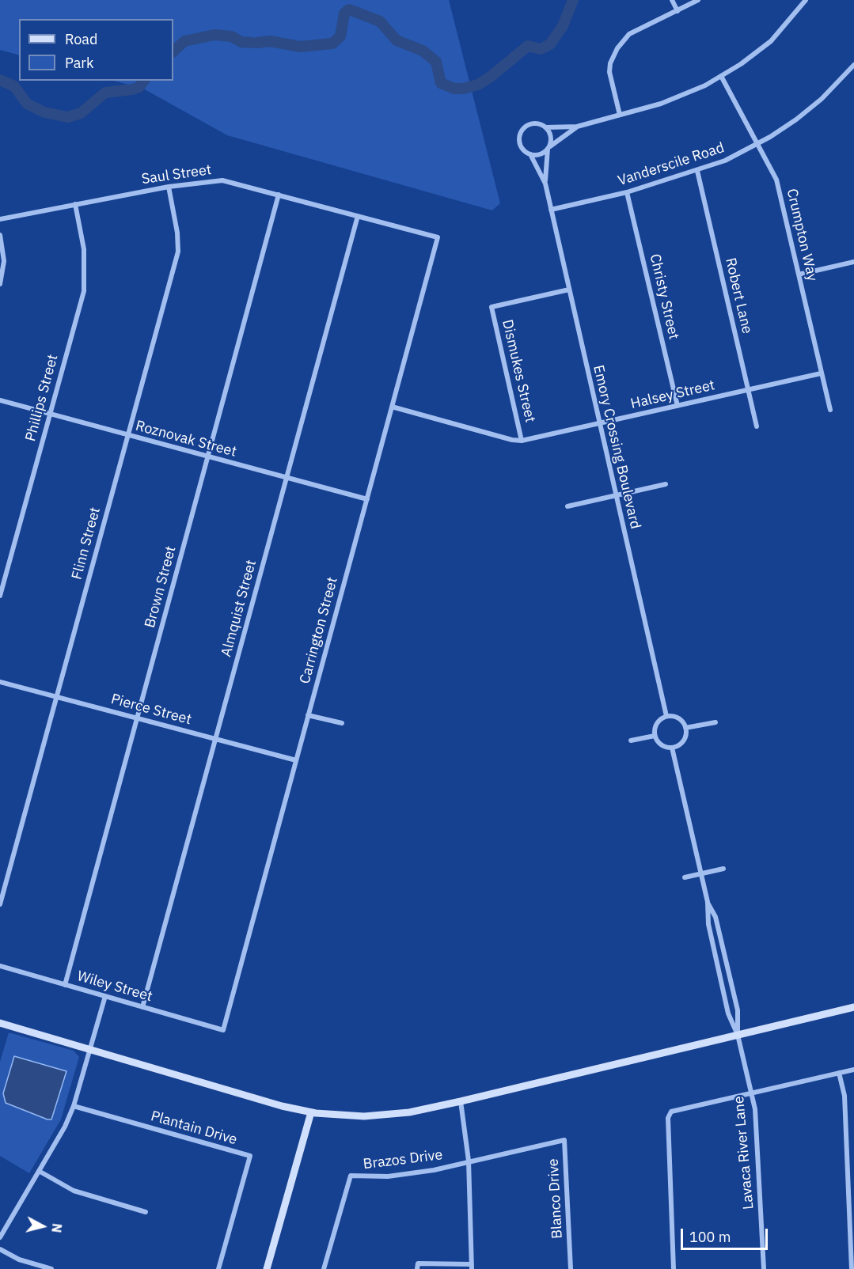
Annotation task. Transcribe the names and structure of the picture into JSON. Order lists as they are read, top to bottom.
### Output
{
  "streets": {
    "street": [
      "Vanderscile Road",
      "Saul Street",
      "Crumpton Way",
      "Robert Lane",
      "Christy Street",
      "Dismukes Street",
      "Halsey Street",
      "Phillips Street",
      "Roznovak Street",
      "Emory Crossing Boulevard",
      "Flinn Street",
      "Brown Street",
      "Almquist Street",
      "Carrington Street",
      "Pierce Street",
      "Wiley Street",
      "Plantain Drive",
      "Lavaca River Lane",
      "Brazos Drive",
      "Blanco Drive"
    ]
  },
  "crossings": [
    ["Vanderscile Road", "Crumpton Way"],
    ["Vanderscile Road", "Robert Lane"],
    ["Vanderscile Road", "Christy Street"],
    ["Vanderscile Road", "Emory Crossing Boulevard"],
    ["Saul Street", "Phillips Street"],
    ["Saul Street", "Flinn Street"],
    ["Saul Street", "Brown Street"],
    ["Saul Street", "Almquist Street"],
    ["Saul Street", "Carrington Street"],
    ["Crumpton Way", "Halsey Street"],
    ["Robert Lane", "Halsey Street"],
    ["Christy Street", "Halsey Street"],
    ["Dismukes Street", "Halsey Street"],
    ["Dismukes Street", "Emory Crossing Boulevard"],
    ["Halsey Street", "Emory Crossing Boulevard"],
    ["Halsey Street", "Carrington Street"],
    ["Phillips Street", "Roznovak Street"],
    ["Roznovak Street", "Flinn Street"],
    ["Roznovak Street", "Brown Street"],
    ["Roznovak Street", "Almquist Street"],
    ["Roznovak Street", "Carrington Street"],
    ["Flinn Street", "Pierce Street"],
    ["Brown Street", "Pierce Street"],
    ["Brown Street", "Wiley Street"],
    ["Almquist Street", "Pierce Street"],
    ["Almquist Street", "Wiley Street"],
    ["Carrington Street", "Pierce Street"],
    ["Carrington Street", "Wiley Street"],
    ["Brazos Drive", "Blanco Drive"]
  ],
  "legend": ["Road", "Park"],
  "scale_bar": "100 m",
  "north": "right"
}
